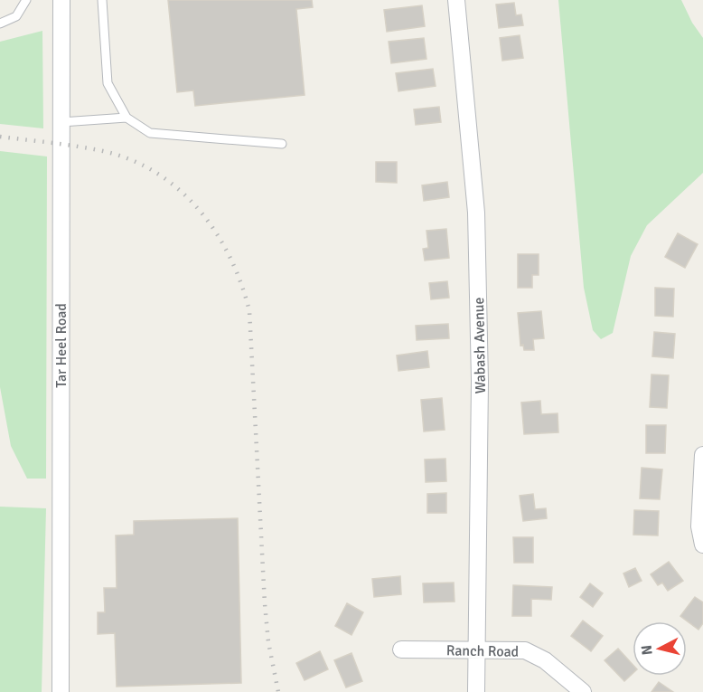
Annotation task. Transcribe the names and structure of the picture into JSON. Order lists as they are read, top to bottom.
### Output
{
  "streets": {
    "street": ["Tar Heel Road", "Wabash Avenue", "Ranch Road"]
  },
  "crossings": [
    ["Wabash Avenue", "Ranch Road"]
  ],
  "north": "left"
}
